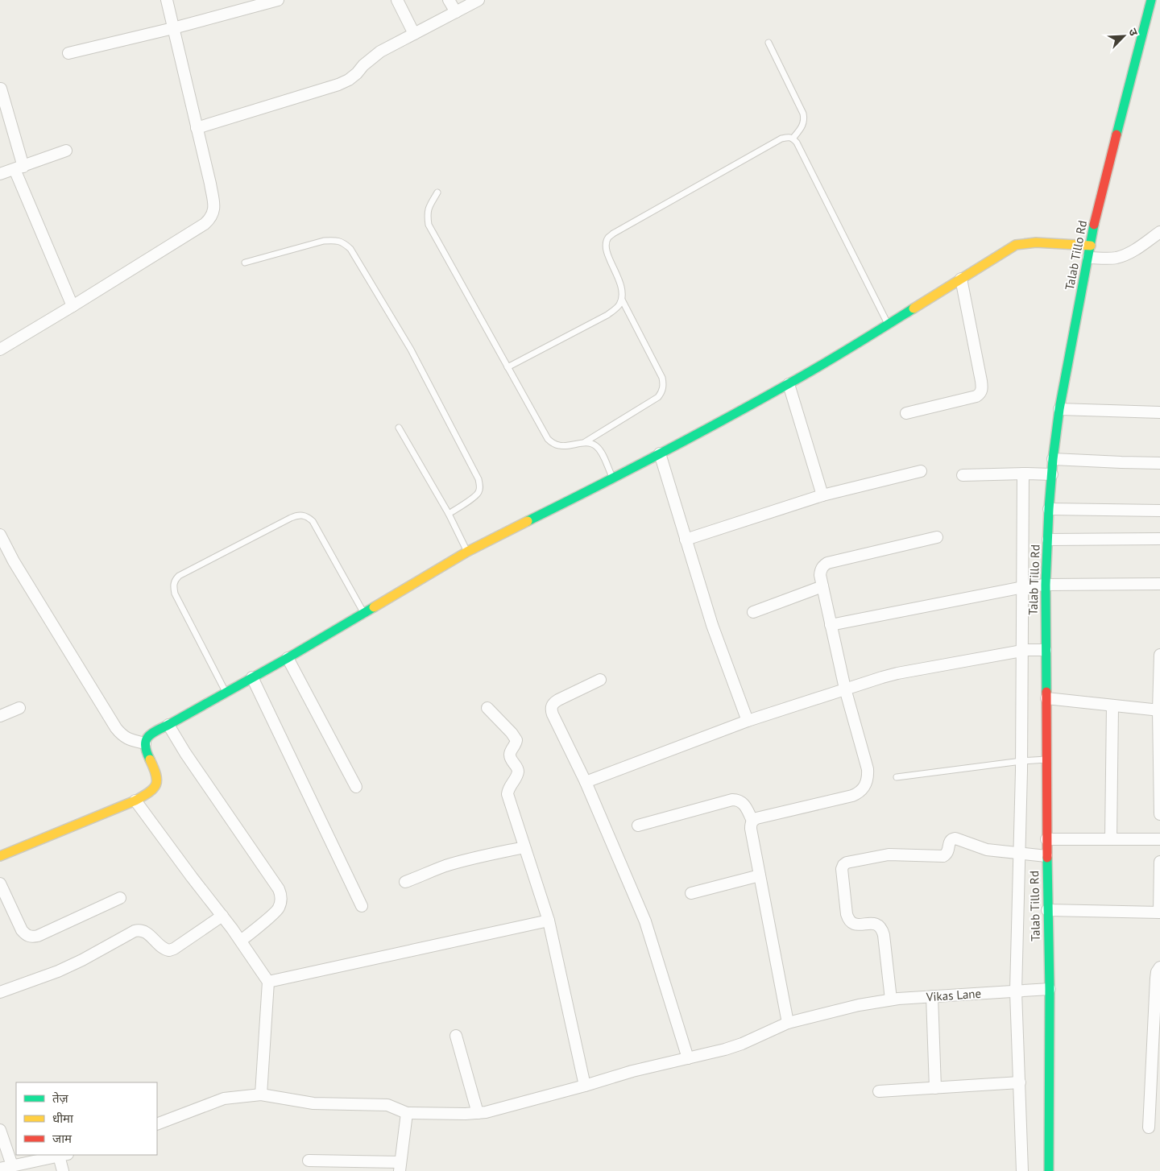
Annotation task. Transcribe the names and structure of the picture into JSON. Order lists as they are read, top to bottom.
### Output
{
  "streets": {
    "street": ["Talab Tillo Rd", "Vikas Lane"]
  },
  "crossings": [
    ["Talab Tillo Rd", "Vikas Lane"]
  ],
  "legend": ["तेज़", "धीमा", "जाम"],
  "north": "top right"
}
